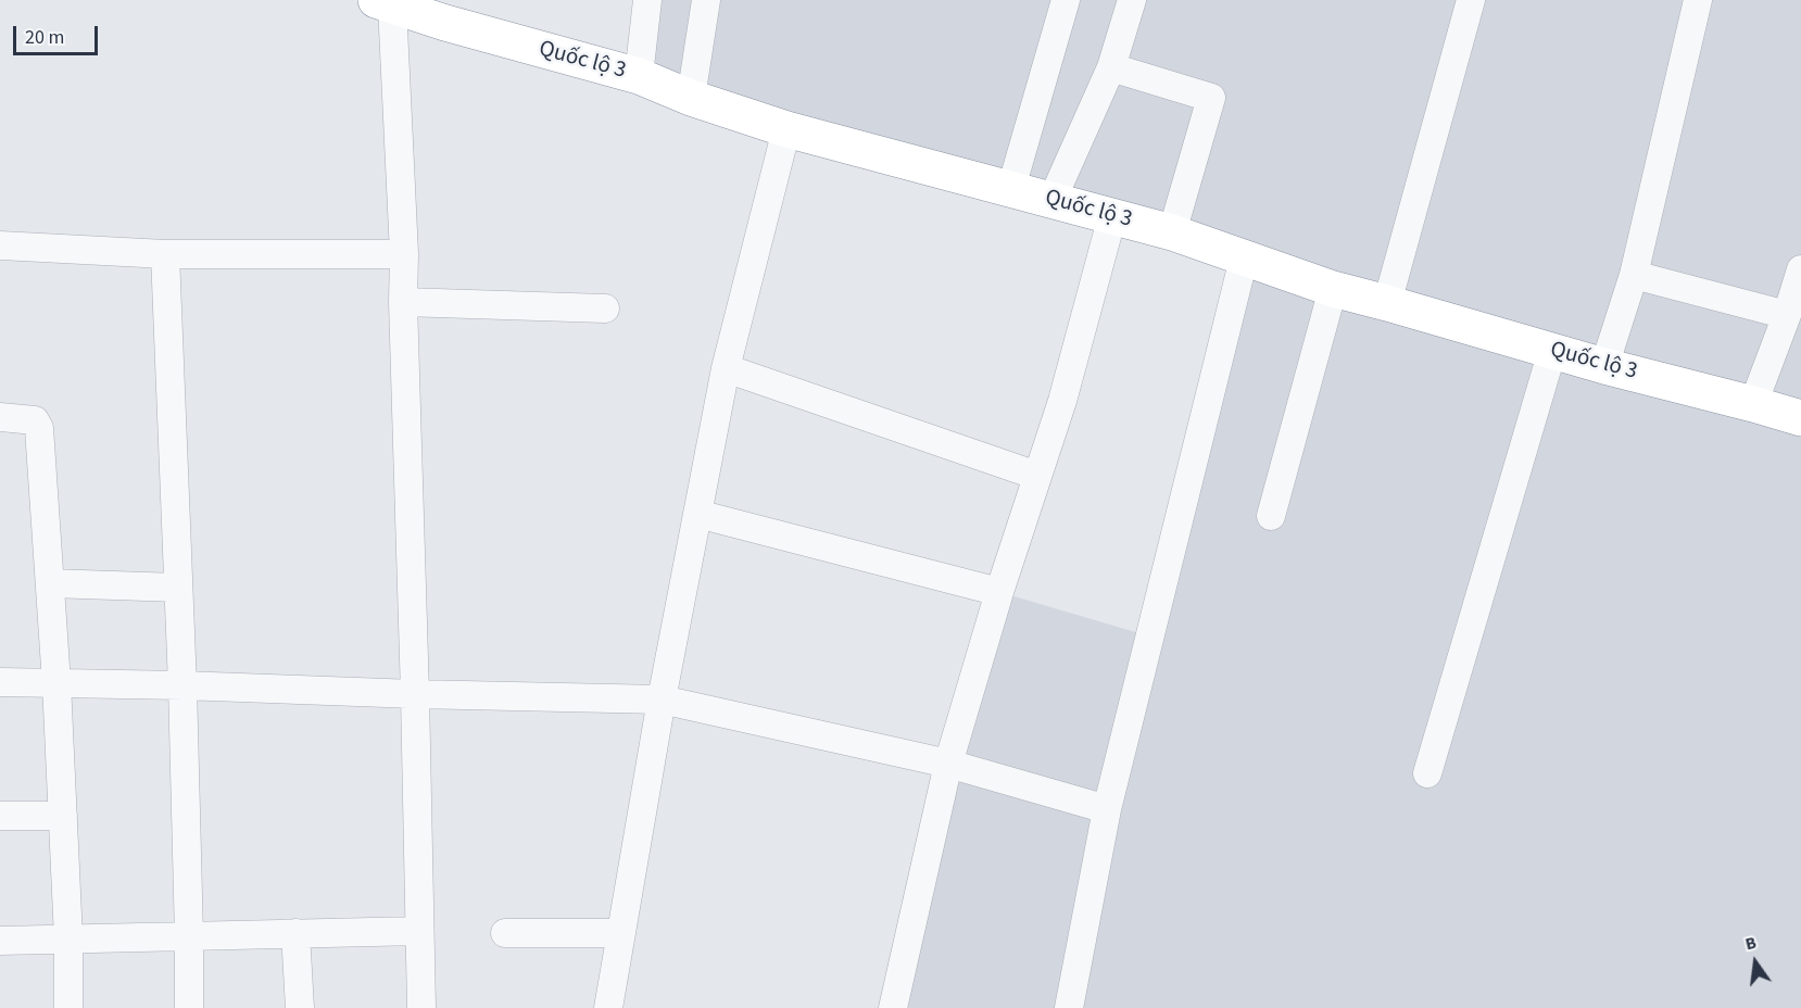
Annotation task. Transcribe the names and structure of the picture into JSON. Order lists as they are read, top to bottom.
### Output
{
  "streets": {
    "highway": ["Quốc lộ 3"]
  },
  "scale_bar": "20 m",
  "north": "top"
}
